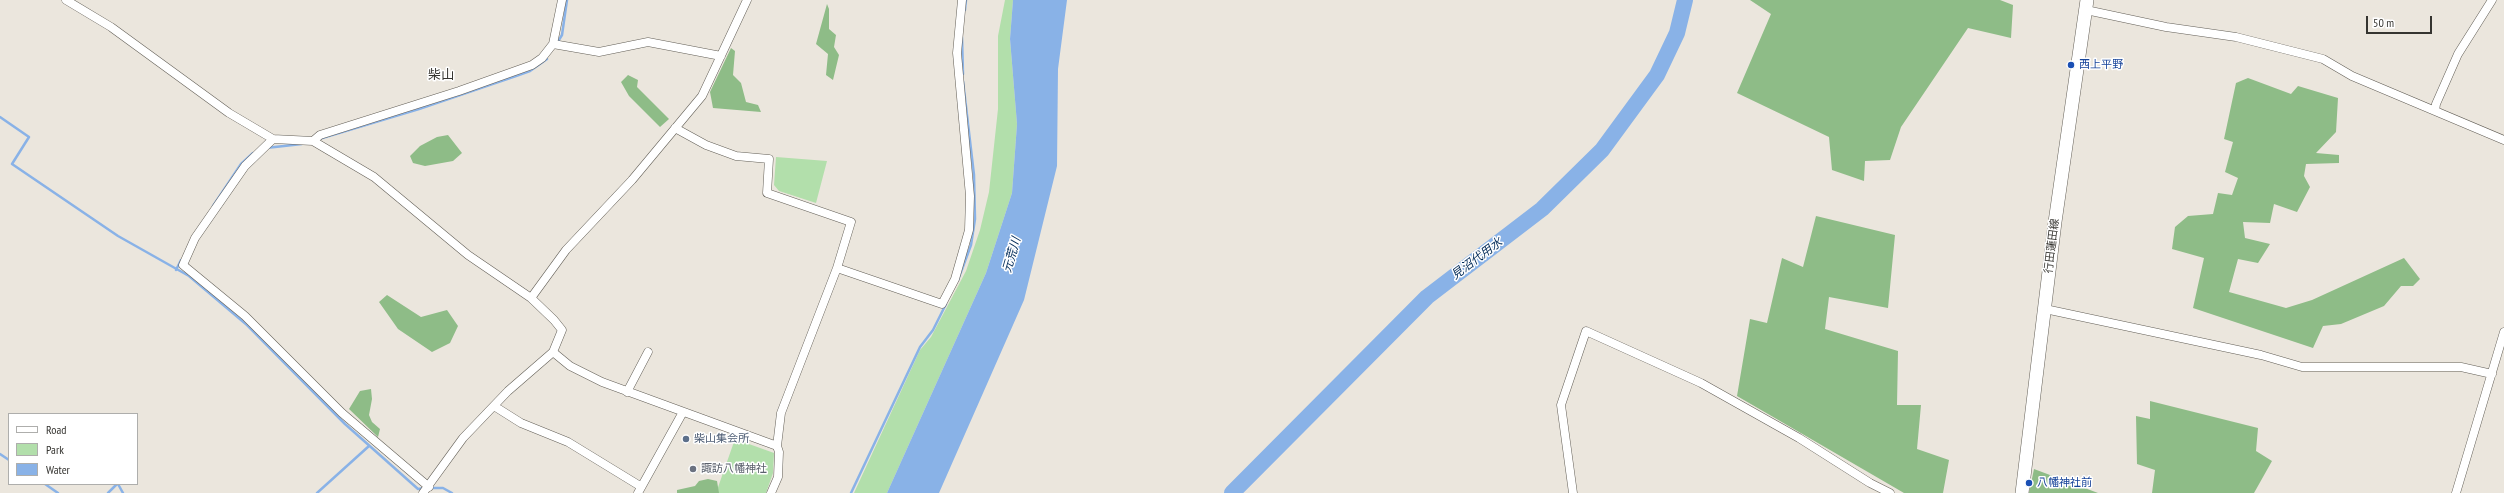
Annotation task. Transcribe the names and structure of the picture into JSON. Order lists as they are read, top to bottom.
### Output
{
  "streets": {
    "main road": ["行田蓮田線"]
  },
  "districts": ["柴山"],
  "water": ["元荒川", "見沼代用水"],
  "places": [
    "西上平野",
    "柴山集会所",
    "諏訪八幡神社",
    "八幡神社前"
  ],
  "legend": ["Road", "Park", "Water"],
  "scale_bar": "50 m"
}
